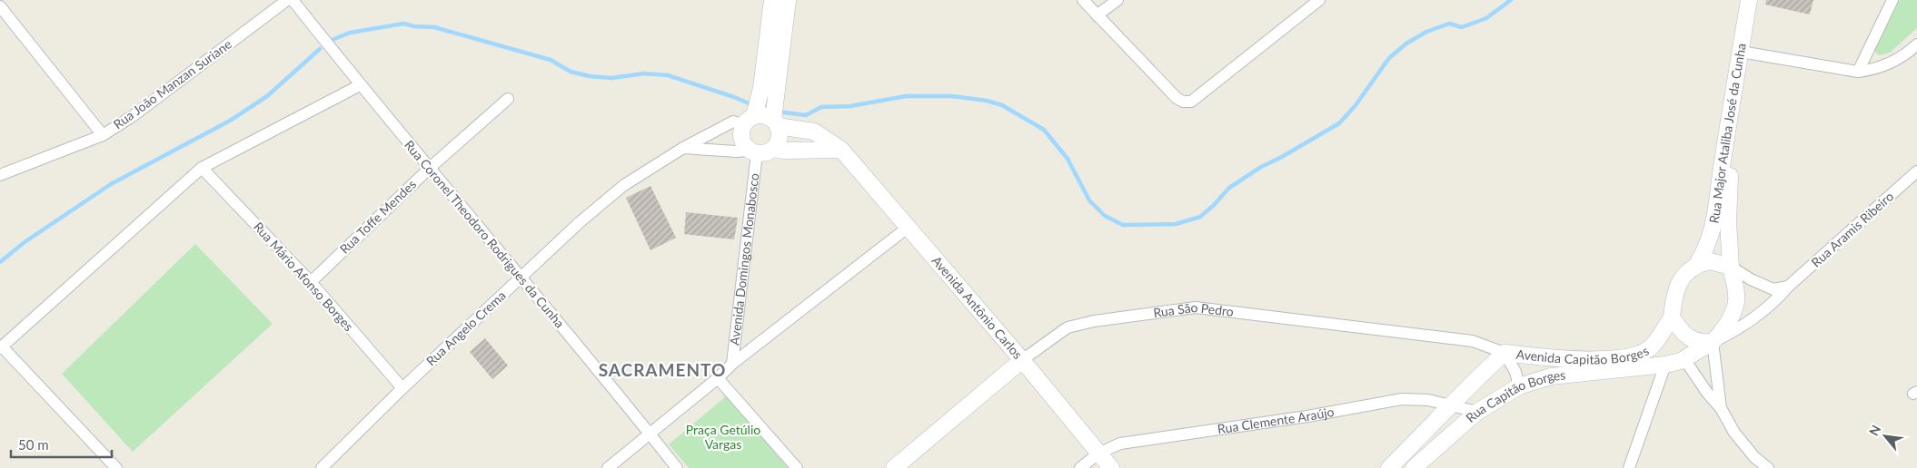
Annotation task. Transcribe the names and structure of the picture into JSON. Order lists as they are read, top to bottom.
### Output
{
  "streets": {
    "street": [
      "Rua João Manzan Suriane",
      "Rua Major Ataliba José da Cunha",
      "Rua Toffe Mendes",
      "Rua Aramis Ribeiro",
      "Rua Coronel Theodoro Rodrigues da Cunha",
      "Avenida Domingos Monabosco",
      "Rua Mário Afonso Borges",
      "Avenida Antônio Carlos",
      "Rua São Pedro",
      "Rua Angelo Crema",
      "Avenida Capitão Borges",
      "Rua Capitão Borges",
      "Rua Clemente Araújo"
    ]
  },
  "crossings": [
    ["Rua Major Ataliba José da Cunha", "Rua Aramis Ribeiro"],
    ["Rua Major Ataliba José da Cunha", "Avenida Capitão Borges"],
    ["Rua Major Ataliba José da Cunha", "Rua Capitão Borges"],
    ["Rua Toffe Mendes", "Rua Coronel Theodoro Rodrigues da Cunha"],
    ["Rua Toffe Mendes", "Rua Mário Afonso Borges"],
    ["Rua Aramis Ribeiro", "Avenida Capitão Borges"],
    ["Rua Aramis Ribeiro", "Rua Capitão Borges"],
    ["Rua Coronel Theodoro Rodrigues da Cunha", "Rua Angelo Crema"],
    ["Avenida Domingos Monabosco", "Avenida Antônio Carlos"],
    ["Avenida Domingos Monabosco", "Rua Angelo Crema"],
    ["Rua Mário Afonso Borges", "Rua Angelo Crema"],
    ["Avenida Antônio Carlos", "Rua São Pedro"],
    ["Avenida Antônio Carlos", "Rua Angelo Crema"],
    ["Avenida Antônio Carlos", "Rua Clemente Araújo"],
    ["Rua São Pedro", "Avenida Capitão Borges"],
    ["Avenida Capitão Borges", "Rua Capitão Borges"],
    ["Avenida Capitão Borges", "Rua Clemente Araújo"],
    ["Rua Capitão Borges", "Rua Clemente Araújo"]
  ],
  "districts": ["SACRAMENTO"],
  "parks": ["Praça Getúlio Vargas"],
  "scale_bar": "50 m",
  "north": "top left"
}
